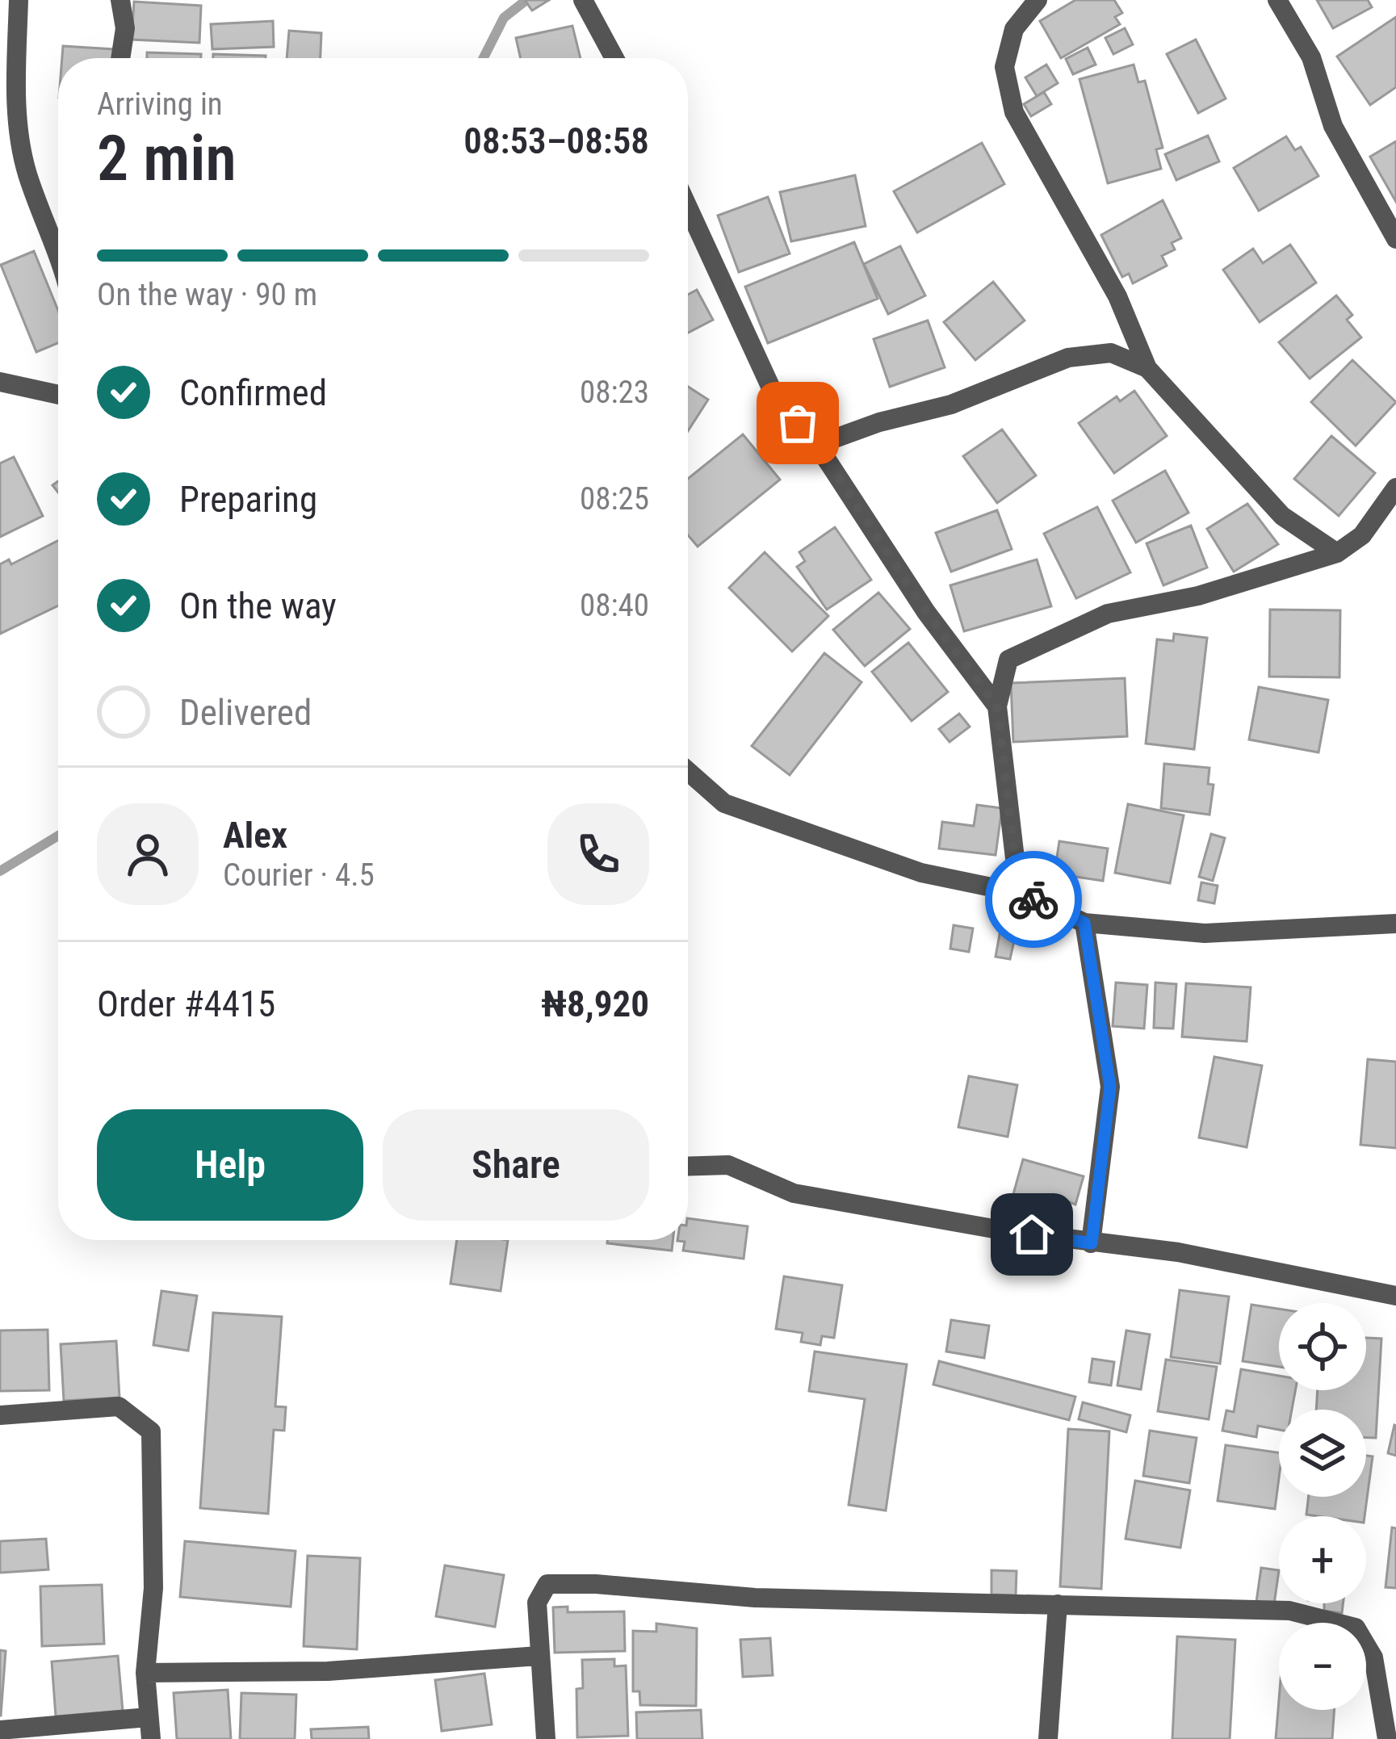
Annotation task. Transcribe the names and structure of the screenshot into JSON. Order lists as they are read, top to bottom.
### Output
{
  "page": {
    "heading": ["2 min", "Arriving in", "08:53–08:58"],
    "panel": [
      "Alex",
      "Courier · 4.5",
      "Order #4415",
      "₦8,920"
    ],
    "bar": "On the way · 90 m",
    "list": [
      ["Confirmed", "08:23"],
      ["Preparing", "08:25"],
      ["On the way", "08:40"],
      "Delivered"
    ],
    "buttons": ["Help", "Share"],
    "map_buttons": ["+", "−"]
  }
}
